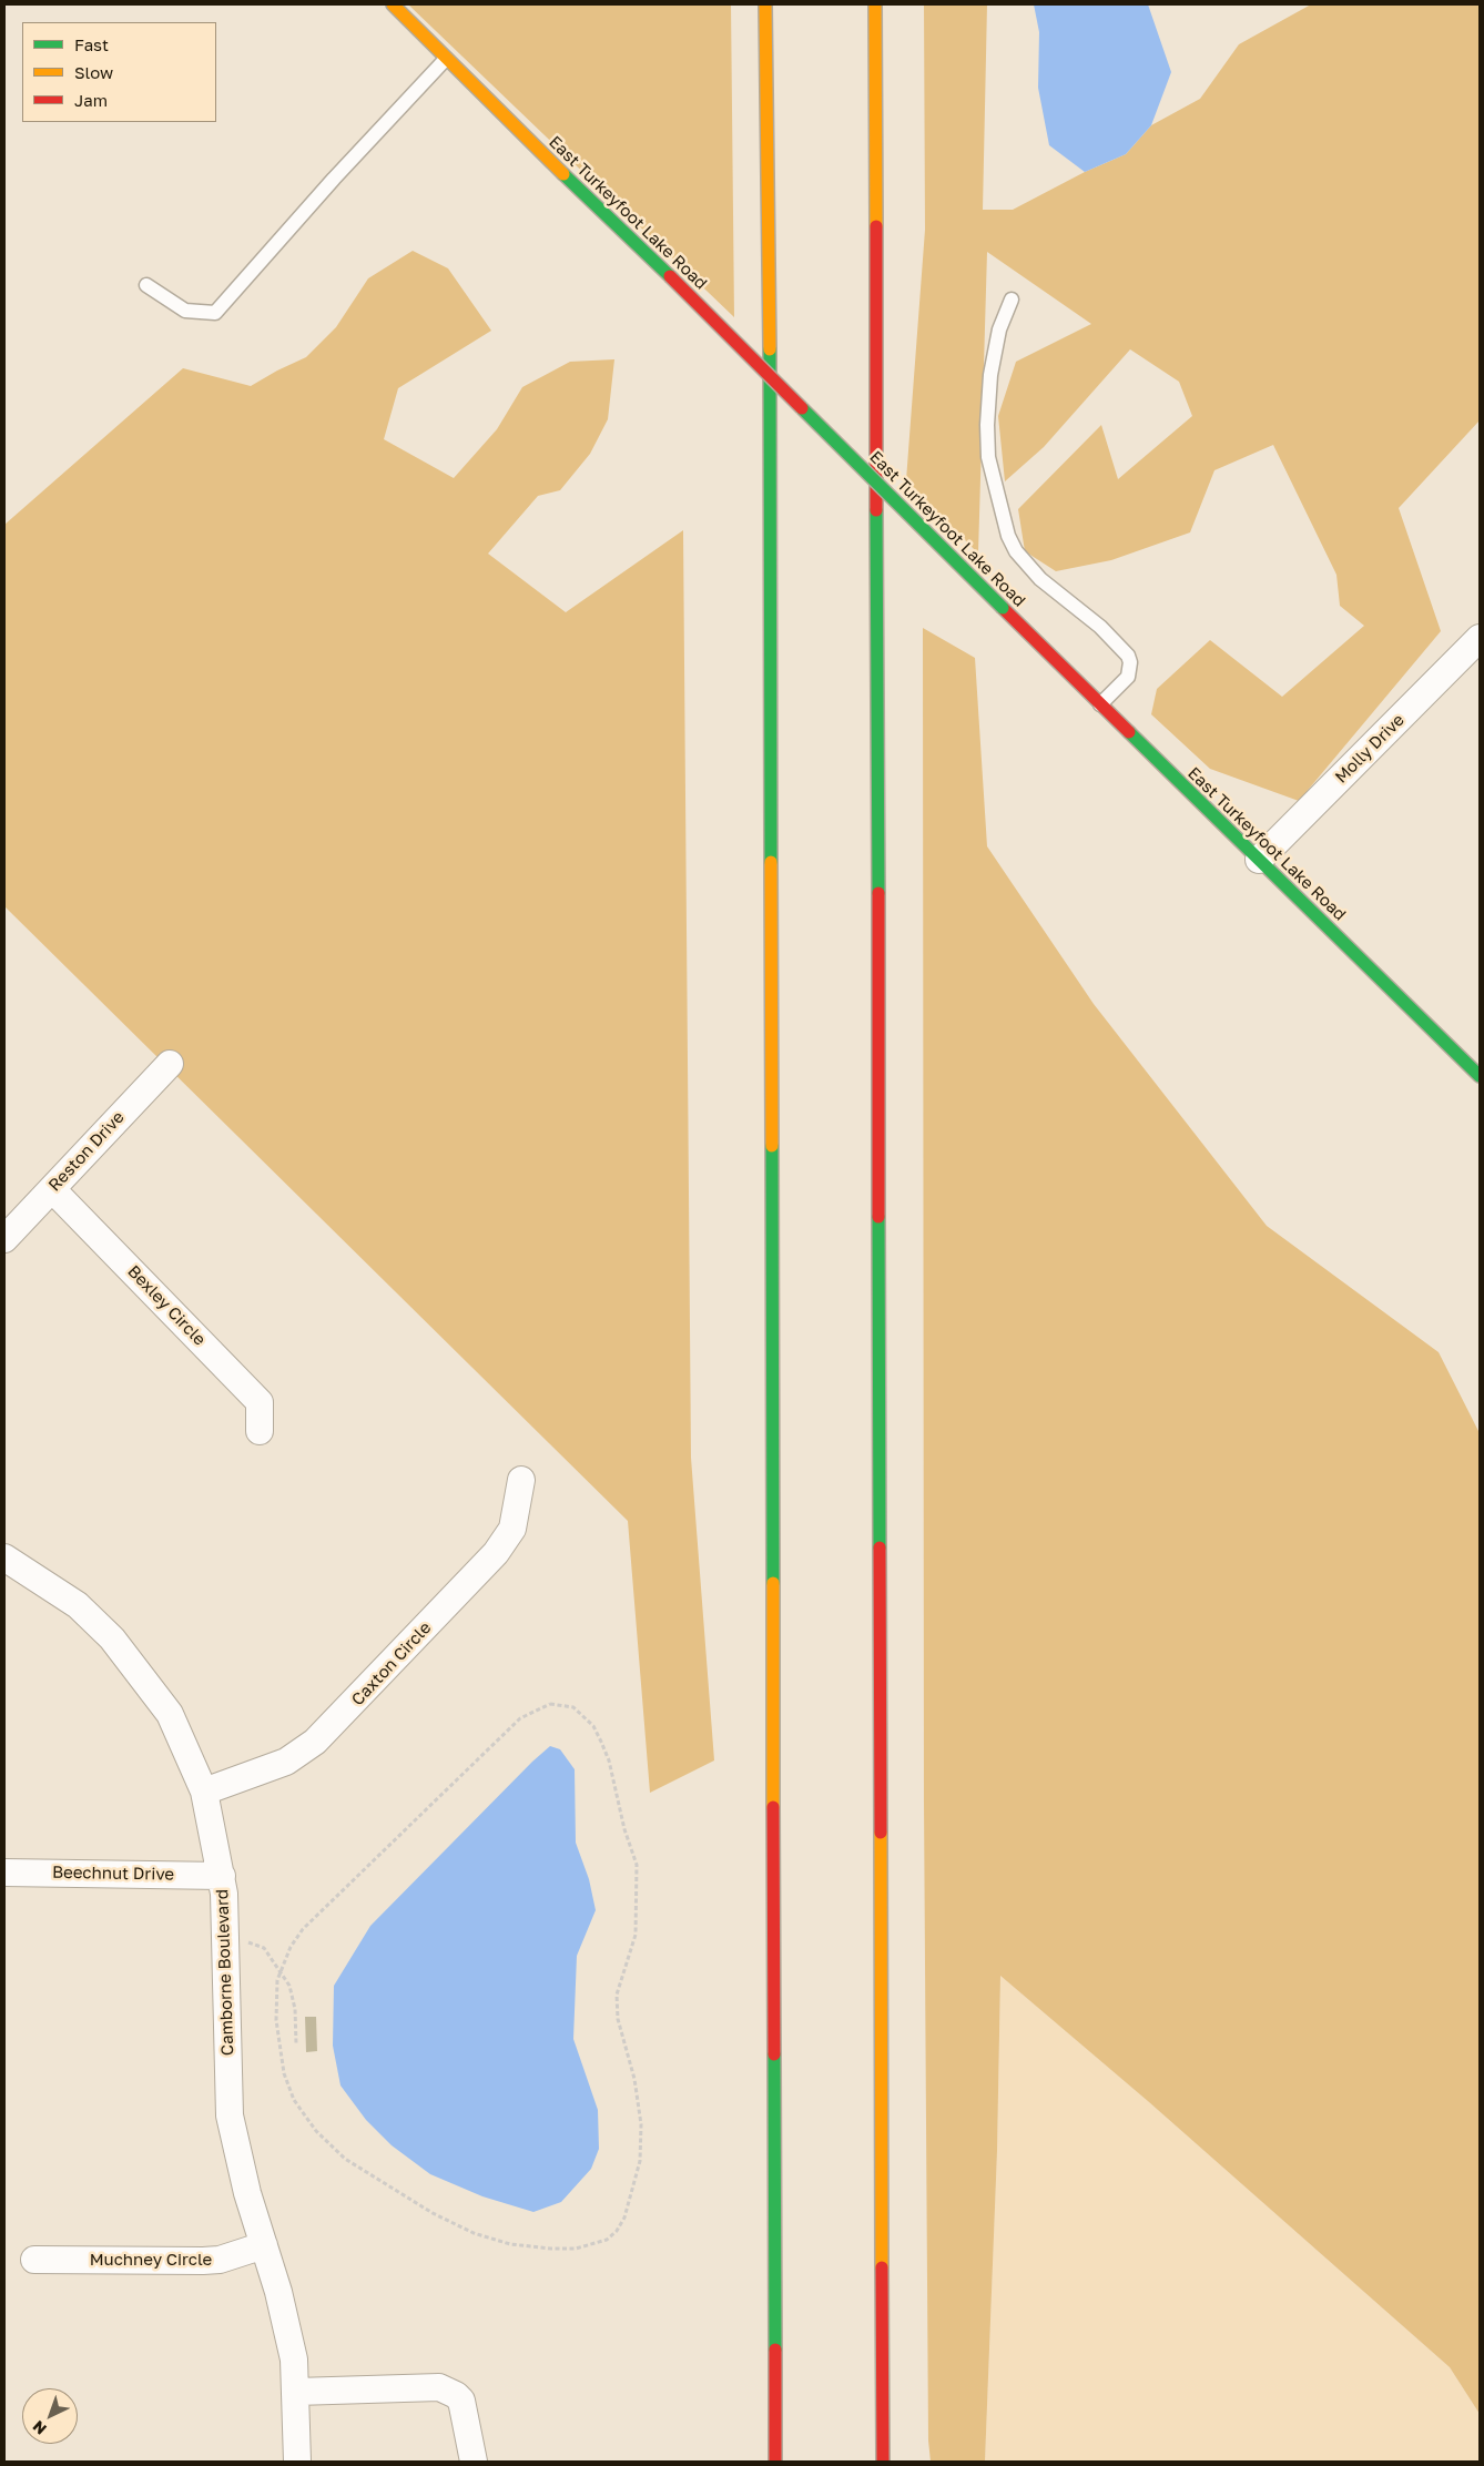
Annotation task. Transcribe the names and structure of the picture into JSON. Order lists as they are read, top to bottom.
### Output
{
  "streets": {
    "main road": ["East Turkeyfoot Lake Road"],
    "street": [
      "Molly Drive",
      "Reston Drive",
      "Bexley Circle",
      "Caxton Circle",
      "Beechnut Drive",
      "Camborne Boulevard",
      "Muchney Circle"
    ]
  },
  "crossings": [
    ["East Turkeyfoot Lake Road", "Molly Drive"],
    ["Reston Drive", "Bexley Circle"],
    ["Caxton Circle", "Camborne Boulevard"],
    ["Beechnut Drive", "Camborne Boulevard"],
    ["Camborne Boulevard", "Muchney Circle"]
  ],
  "legend": ["Fast", "Slow", "Jam"],
  "north": "bottom left"
}
